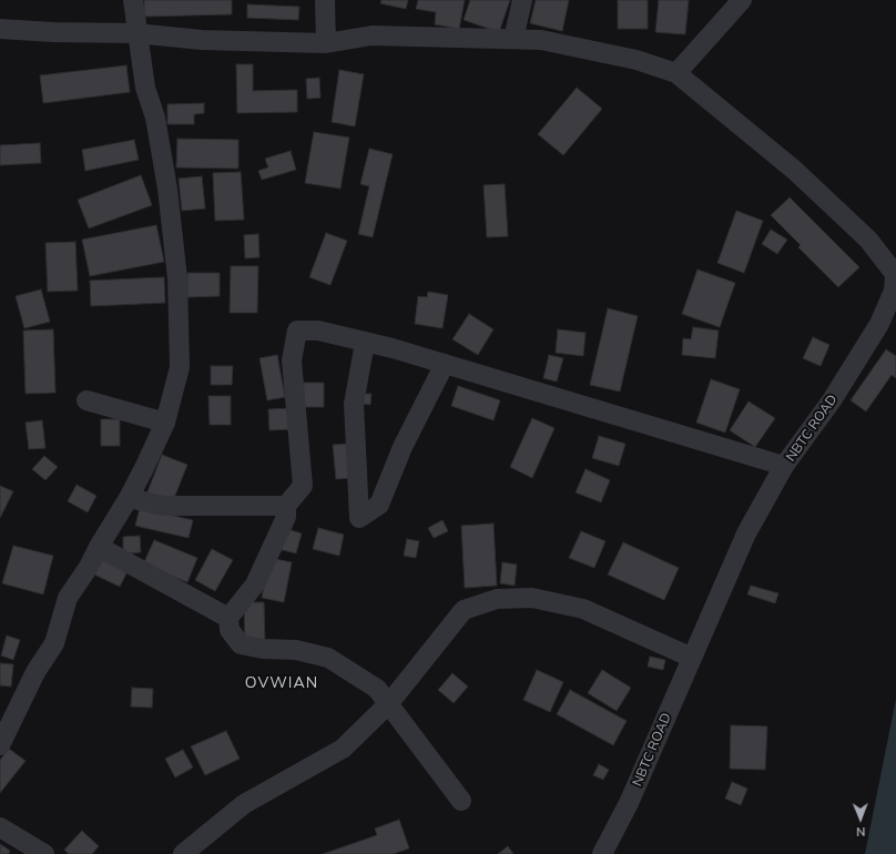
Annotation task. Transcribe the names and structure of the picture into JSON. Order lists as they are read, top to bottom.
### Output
{
  "streets": {
    "street": ["NBTC ROAD"]
  },
  "districts": ["OVWIAN"],
  "north": "bottom"
}
